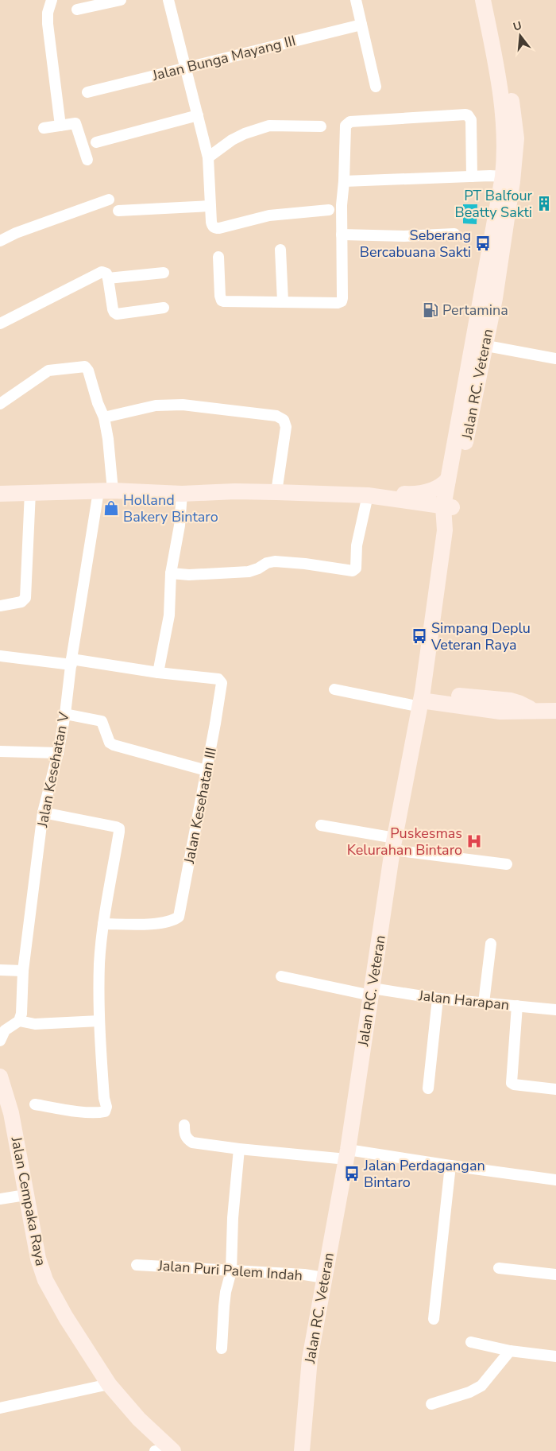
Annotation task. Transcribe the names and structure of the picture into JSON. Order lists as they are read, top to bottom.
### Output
{
  "streets": {
    "main road": ["Jalan RC. Veteran", "Jalan Cempaka Raya"],
    "street": [
      "Jalan Bunga Mayang III",
      "Jalan Kesehatan V",
      "Jalan Kesehatan III",
      "Jalan Harapan",
      "Jalan Puri Palem Indah"
    ]
  },
  "crossings": [
    ["Jalan RC. Veteran", "Jalan Harapan"],
    ["Jalan RC. Veteran", "Jalan Puri Palem Indah"],
    ["Jalan Kesehatan V", "Jalan Kesehatan III"]
  ],
  "places": {
    "building": ["PT Balfour Beatty Sakti"],
    "bus stop": ["Seberang Bercabuana Sakti", "Simpang Deplu Veteran Raya", "Jalan Perdagangan Bintaro"],
    "fuel station": ["Pertamina"],
    "shop": ["Holland Bakery Bintaro"],
    "hospital": ["Puskesmas Kelurahan Bintaro"]
  },
  "north": "top"
}
